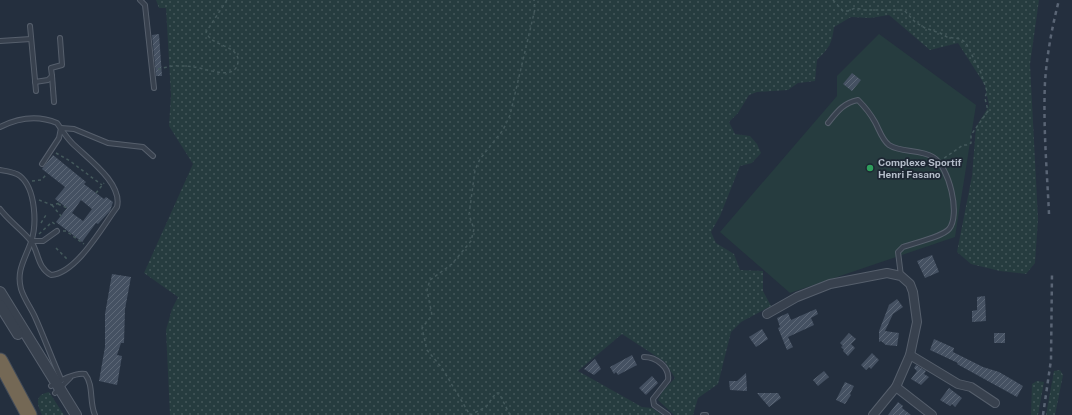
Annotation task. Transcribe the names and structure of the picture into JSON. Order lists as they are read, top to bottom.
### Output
{
  "places": ["Complexe Sportif Henri Fasano"]
}
